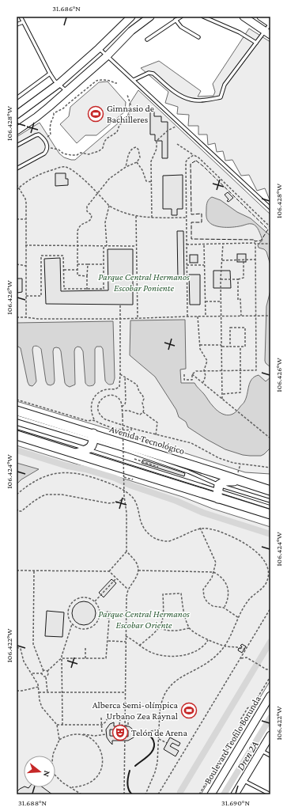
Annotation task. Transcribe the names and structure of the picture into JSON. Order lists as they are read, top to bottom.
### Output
{
  "streets": {
    "main road": ["Avenida Tecnológico"],
    "street": ["Boulevard Teofilo Borunda"]
  },
  "water": ["Dren 2A"],
  "parks": ["Parque Central Hermanos Escobar Poniente", "Parque Central Hermanos Escobar Oriente"],
  "places": {
    "sports": ["Gimnasio de Bachilleres", "Alberca Semi-olímpica Urbano Zea Raynal"],
    "theatre": ["Telón de Arena"]
  },
  "north": "right",
  "coordinates": [
    "31.686°N",
    "106.428°W",
    "106.426°W",
    "106.424°W",
    "106.422°W",
    "31.688°N",
    "31.690°N"
  ]
}
